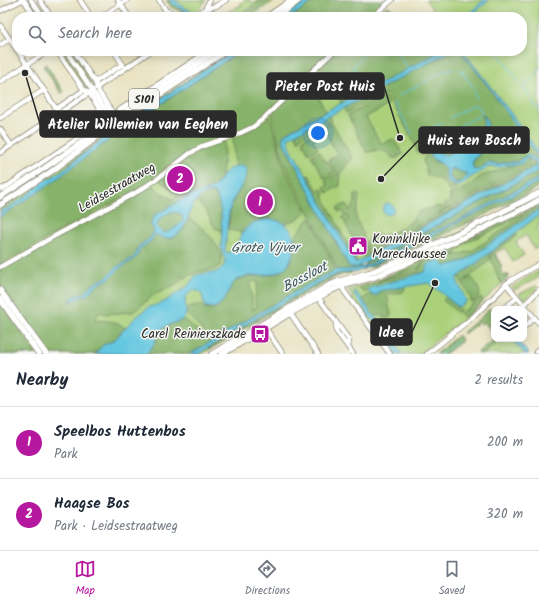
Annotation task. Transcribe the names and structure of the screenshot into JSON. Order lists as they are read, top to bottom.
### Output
{
  "streets": {
    "main road": ["S101"],
    "street": ["Leidsestraatweg"]
  },
  "water": ["Grote Vijver", "Bossloot"],
  "places": {
    "other": [
      "Atelier Willemien van Eeghen",
      "Pieter Post Huis",
      "Huis ten Bosch",
      "Idee"
    ],
    "public building": ["Koninklijke Marechaussee"],
    "bus stop": ["Carel Reinierszkade"]
  },
  "page": {
    "search": "Search here",
    "pins": ["2", "1"],
    "heading": ["Nearby", "2 results"],
    "list": [
      {
        "mark": "1",
        "name": "Speelbos Huttenbos",
        "note": "Park",
        "value": "200 m"
      },
      {
        "mark": "2",
        "name": "Haagse Bos",
        "note": "Park · Leidsestraatweg",
        "value": "320 m"
      }
    ],
    "nav": ["Map", "Directions", "Saved"]
  }
}
